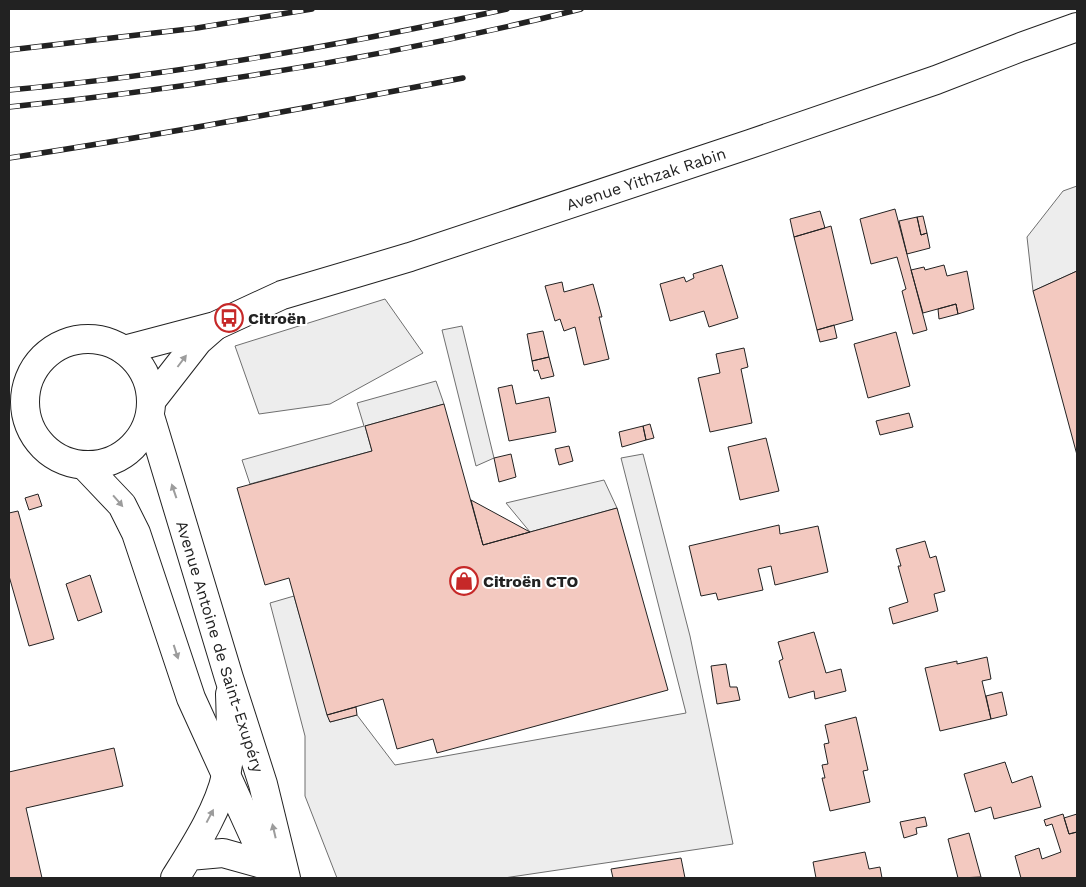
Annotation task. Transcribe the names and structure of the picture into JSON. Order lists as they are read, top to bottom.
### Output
{
  "streets": {
    "main road": ["Avenue Yithzak Rabin", "Avenue Antoine de Saint-Exupéry"]
  },
  "crossings": [
    ["Avenue Yithzak Rabin", "Avenue Antoine de Saint-Exupéry"]
  ],
  "places": {
    "bus stop": ["Citroën"],
    "shop": ["Citroën CTO"]
  }
}
